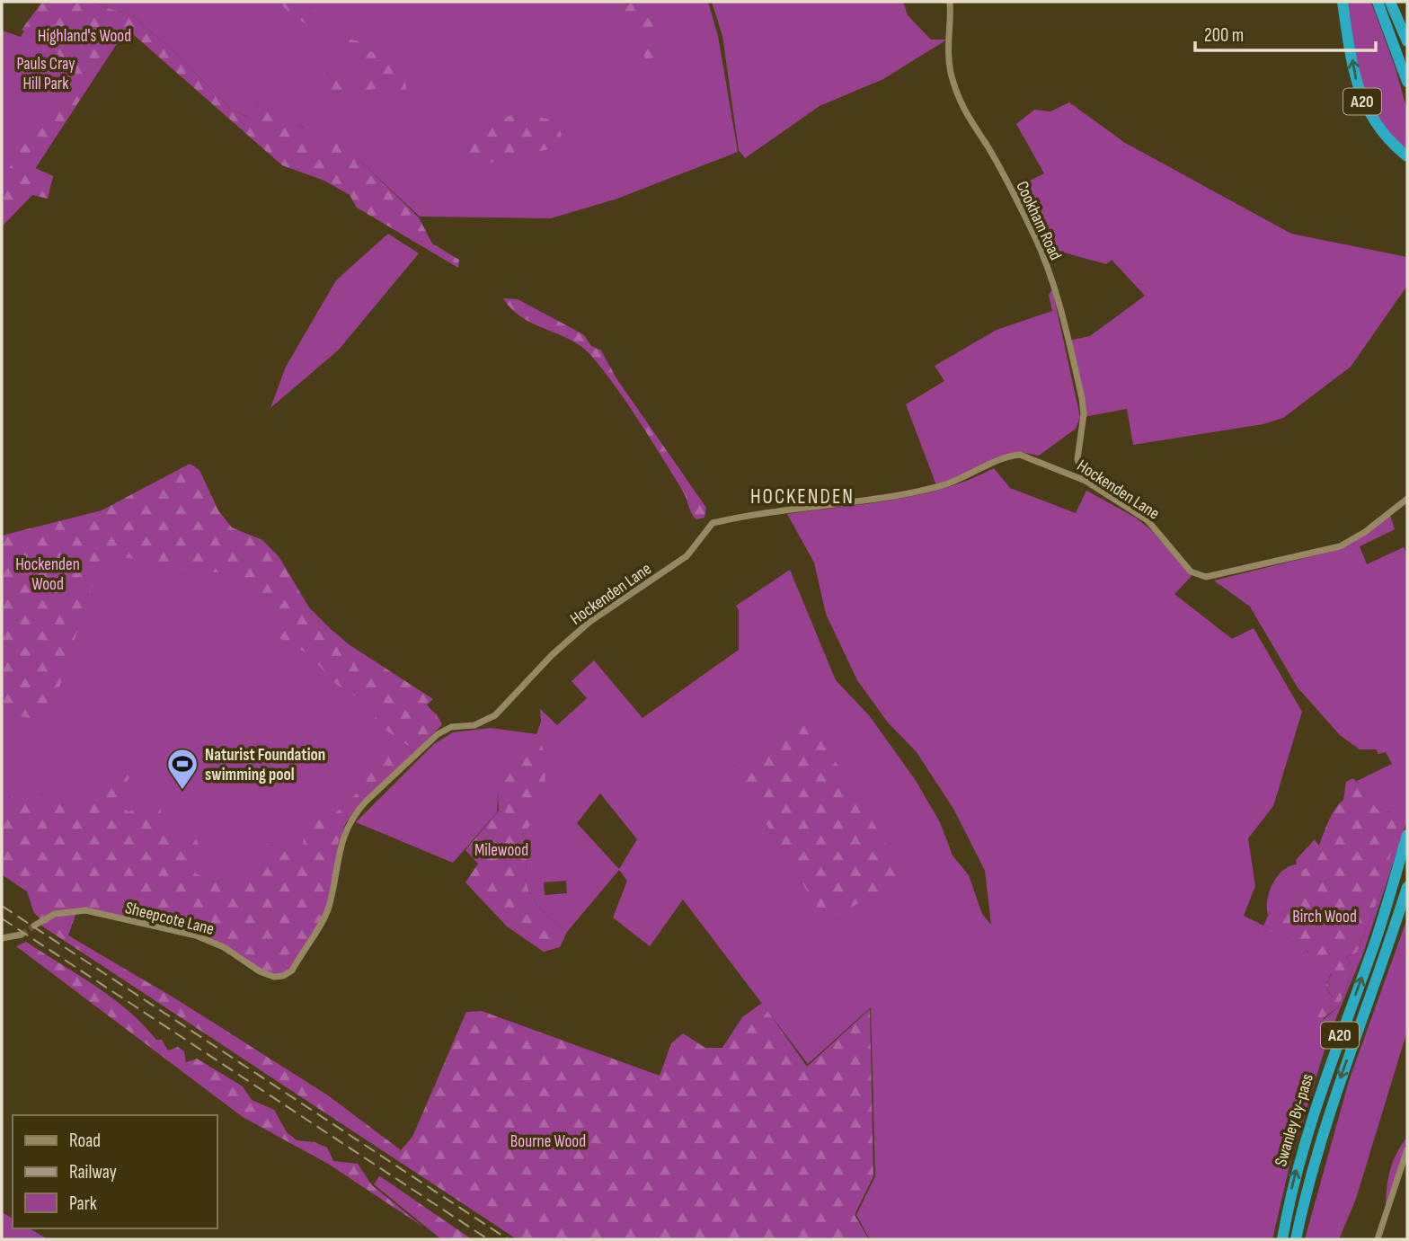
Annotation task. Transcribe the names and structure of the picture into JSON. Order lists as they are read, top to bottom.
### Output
{
  "streets": {
    "highway": ["A20", "Swanley By-pass"],
    "street": ["Cookham Road", "Hockenden Lane", "Sheepcote Lane"]
  },
  "crossings": [
    ["Cookham Road", "Hockenden Lane"],
    ["Hockenden Lane", "Sheepcote Lane"]
  ],
  "districts": ["HOCKENDEN"],
  "parks": [
    "Highland's Wood",
    "Pauls Cray Hill Park",
    "Hockenden Wood",
    "Milewood",
    "Birch Wood",
    "Bourne Wood"
  ],
  "places": {
    "sports": ["Naturist Foundation swimming pool"]
  },
  "legend": ["Road", "Railway", "Park"],
  "scale_bar": "200 m"
}
